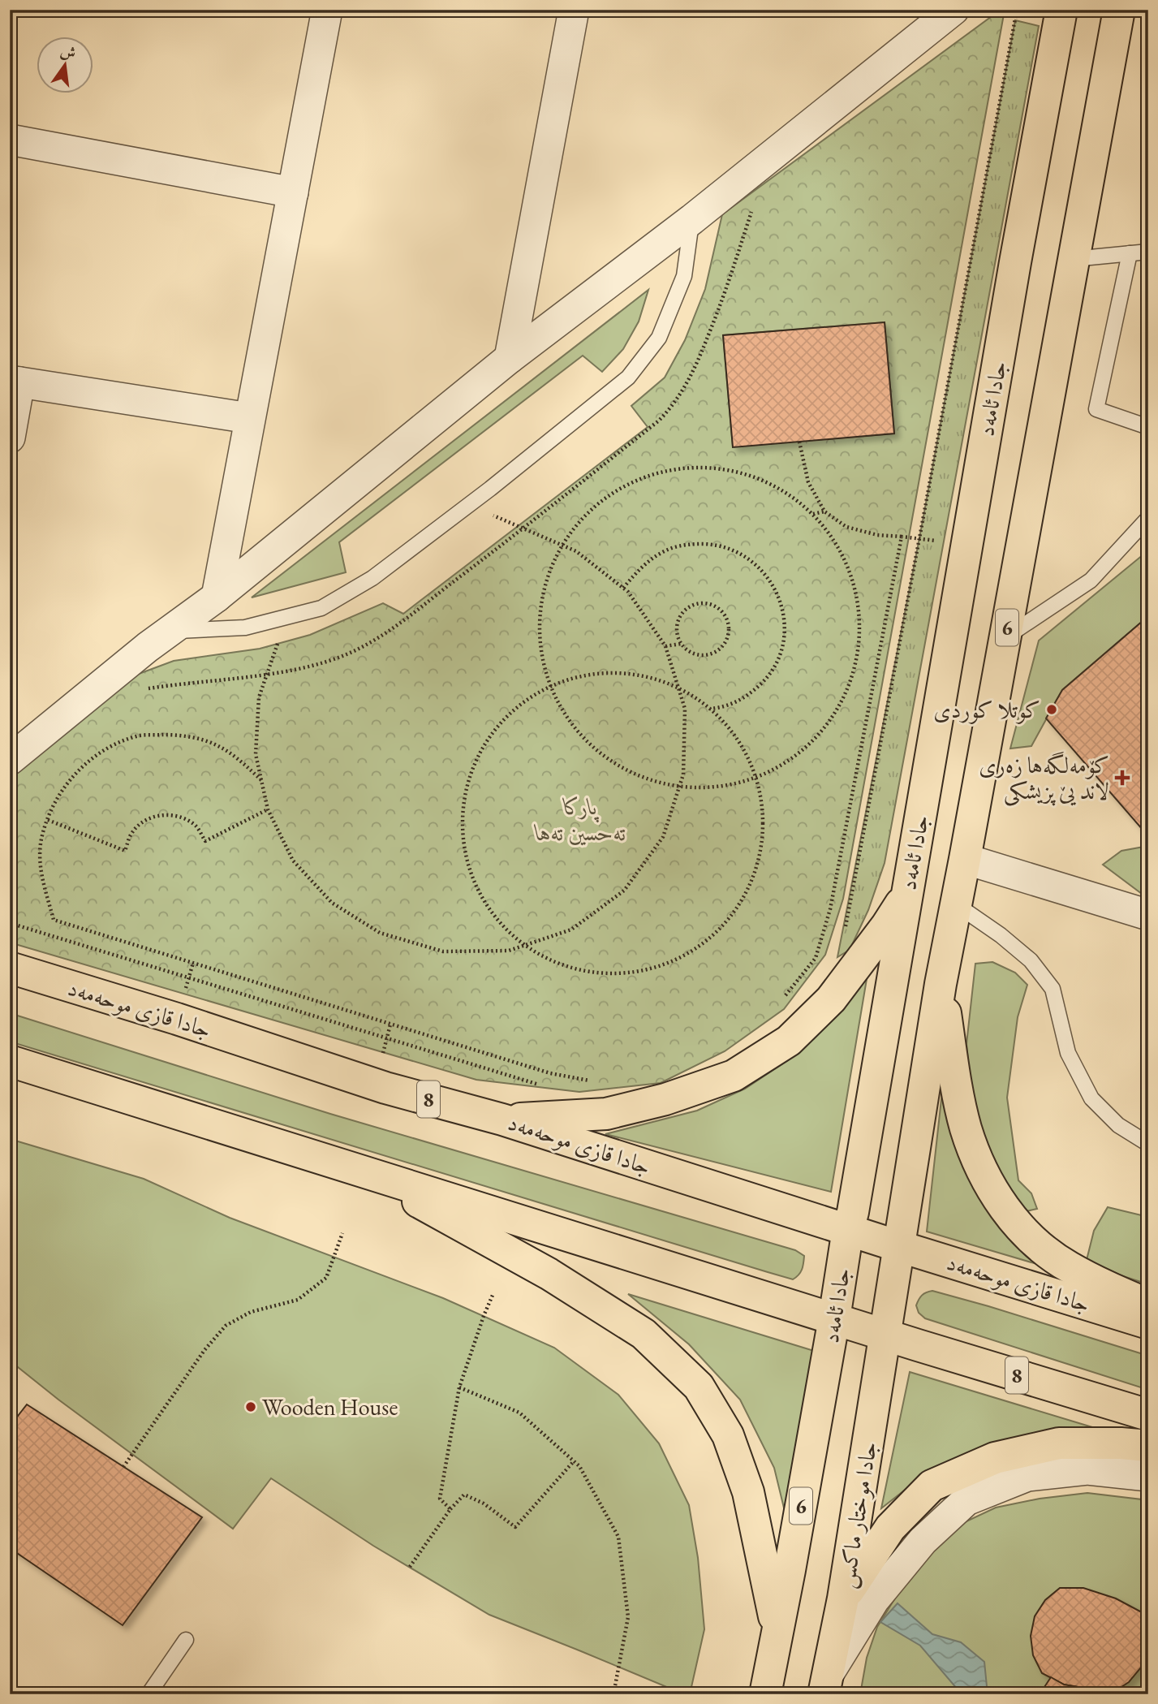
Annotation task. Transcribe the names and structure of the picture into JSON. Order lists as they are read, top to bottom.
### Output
{
  "streets": {
    "main road": [
      "جادا ئامەد",
      "6",
      "جادا قازی موحەمەد",
      "8",
      "جادا موختار ماكس"
    ]
  },
  "crossings": [
    ["جادا ئامەد", "جادا قازی موحەمەد"],
    ["جادا ئامەد", "8"],
    ["6", "جادا قازی موحەمەد"],
    ["6", "8"],
    ["6", "جادا موختار ماكس"],
    ["8", "جادا موختار ماكس"]
  ],
  "parks": ["پارکا تەحسین تەها"],
  "places": {
    "other": ["كوتلا كوردی", "Wooden House"],
    "health": ["کۆمه‌لگه‌ها زه‌ری لاند یێ پزیشکی"]
  },
  "north": "top"
}
